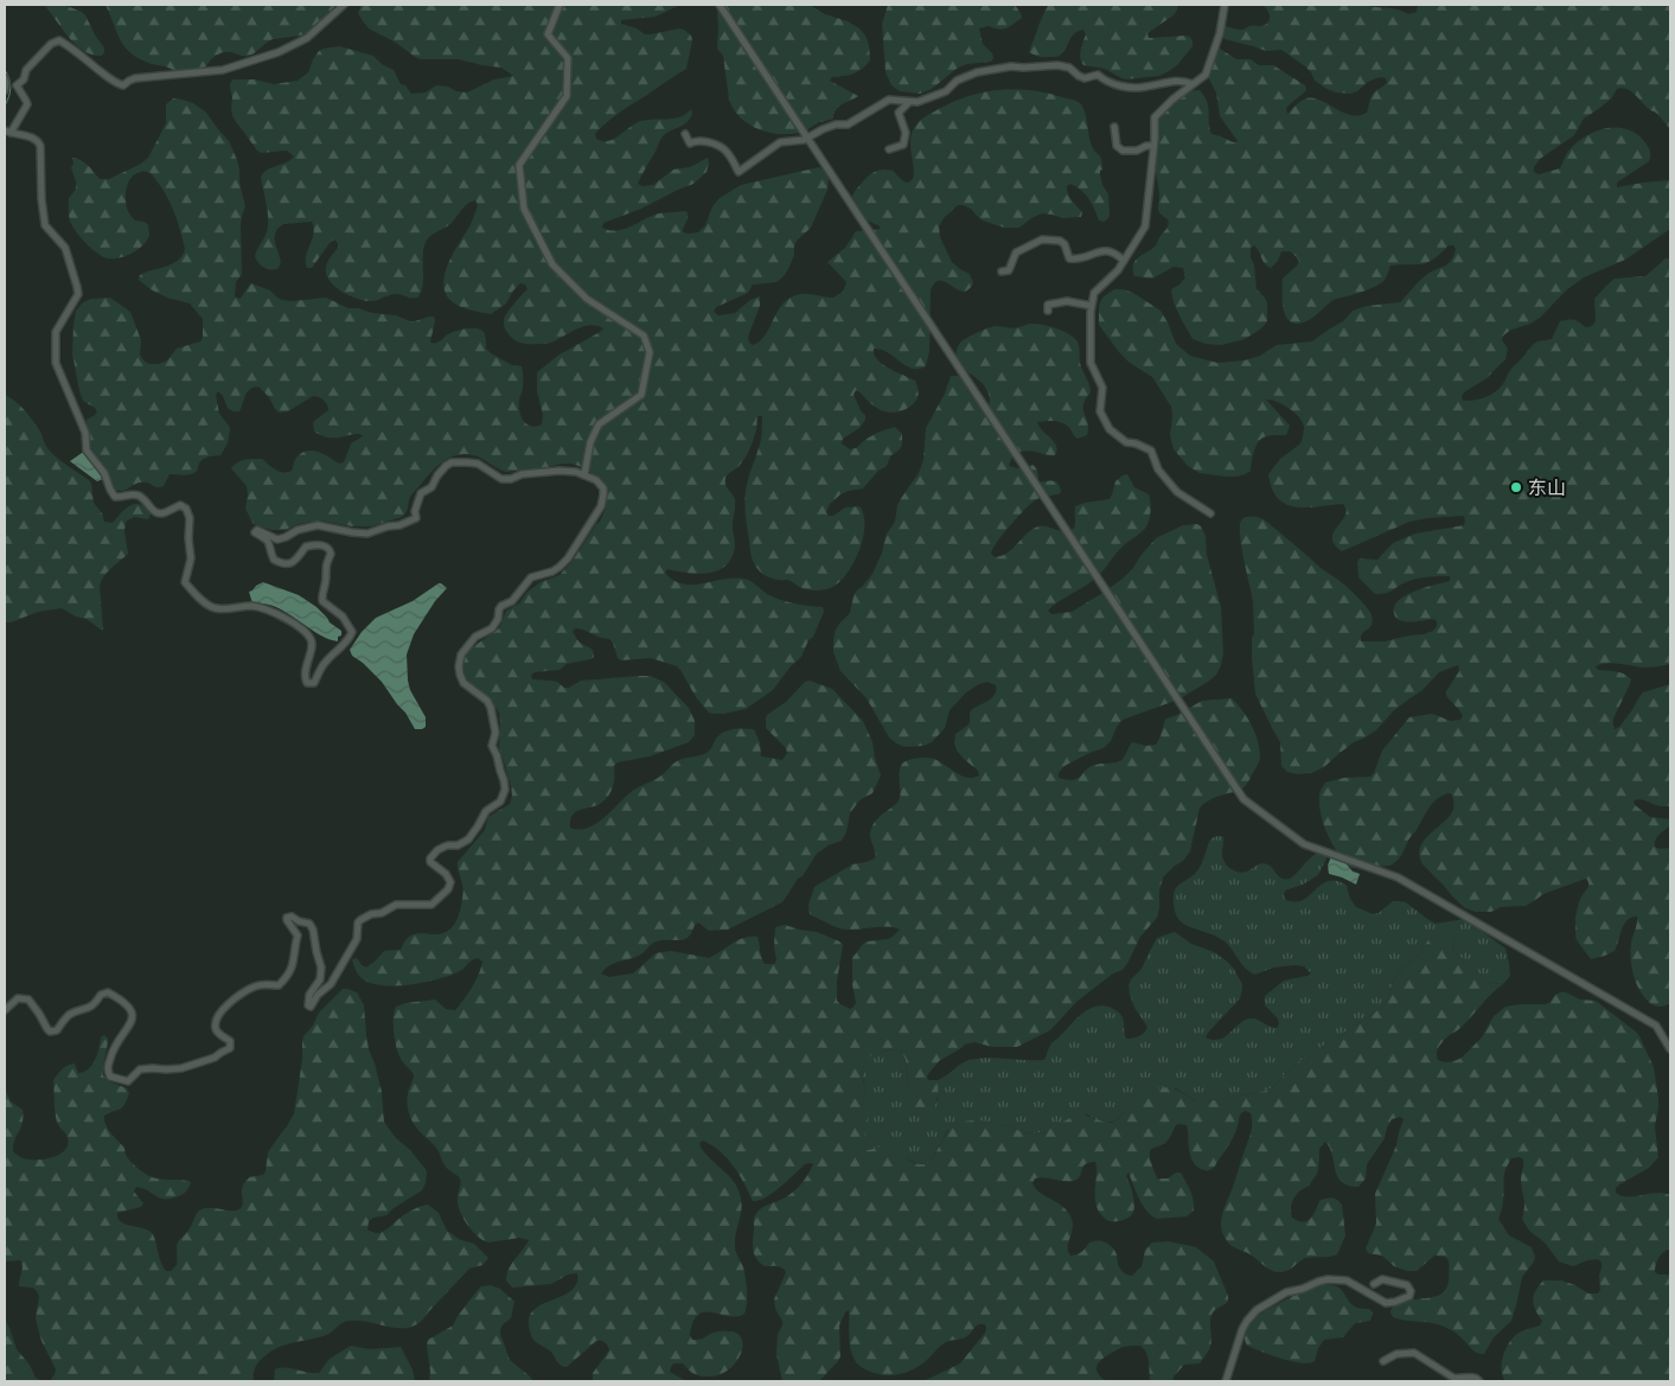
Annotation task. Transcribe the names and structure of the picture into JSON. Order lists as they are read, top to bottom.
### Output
{
  "places": ["东山"]
}
